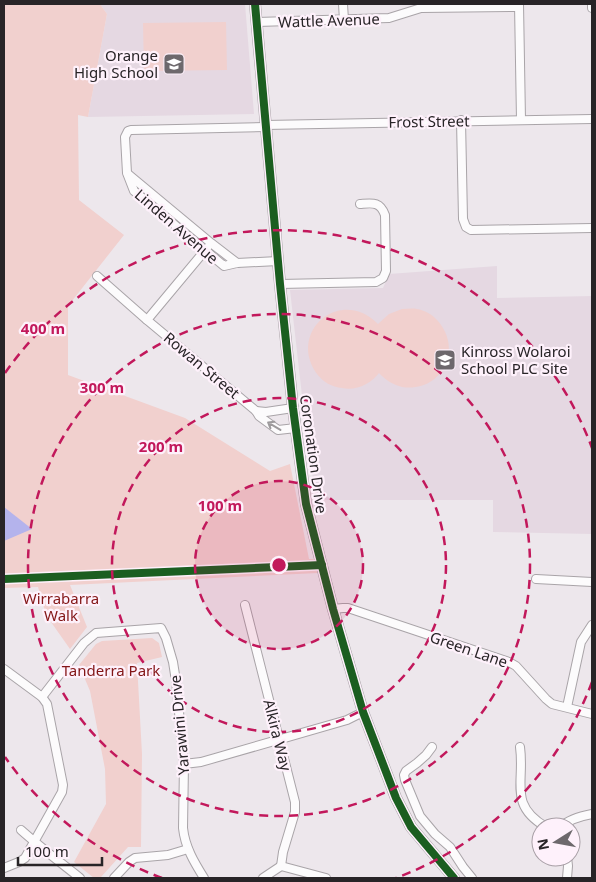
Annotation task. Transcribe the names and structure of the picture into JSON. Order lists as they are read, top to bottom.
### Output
{
  "streets": {
    "main road": ["Coronation Drive"],
    "street": [
      "Wattle Avenue",
      "Frost Street",
      "Linden Avenue",
      "Rowan Street",
      "Green Lane",
      "Yarawini Drive",
      "Alkira Way"
    ]
  },
  "crossings": [
    ["Wattle Avenue", "Coronation Drive"],
    ["Frost Street", "Linden Avenue"],
    ["Frost Street", "Coronation Drive"],
    ["Linden Avenue", "Coronation Drive"],
    ["Rowan Street", "Coronation Drive"],
    ["Coronation Drive", "Green Lane"]
  ],
  "parks": ["Wirrabarra Walk", "Tanderra Park"],
  "places": {
    "school or university": ["Orange High School", "Kinross Wolaroi School PLC Site"]
  },
  "scale_bar": "100 m",
  "north": "left",
  "rings": [
    "400 m",
    "300 m",
    "200 m",
    "100 m"
  ]
}
